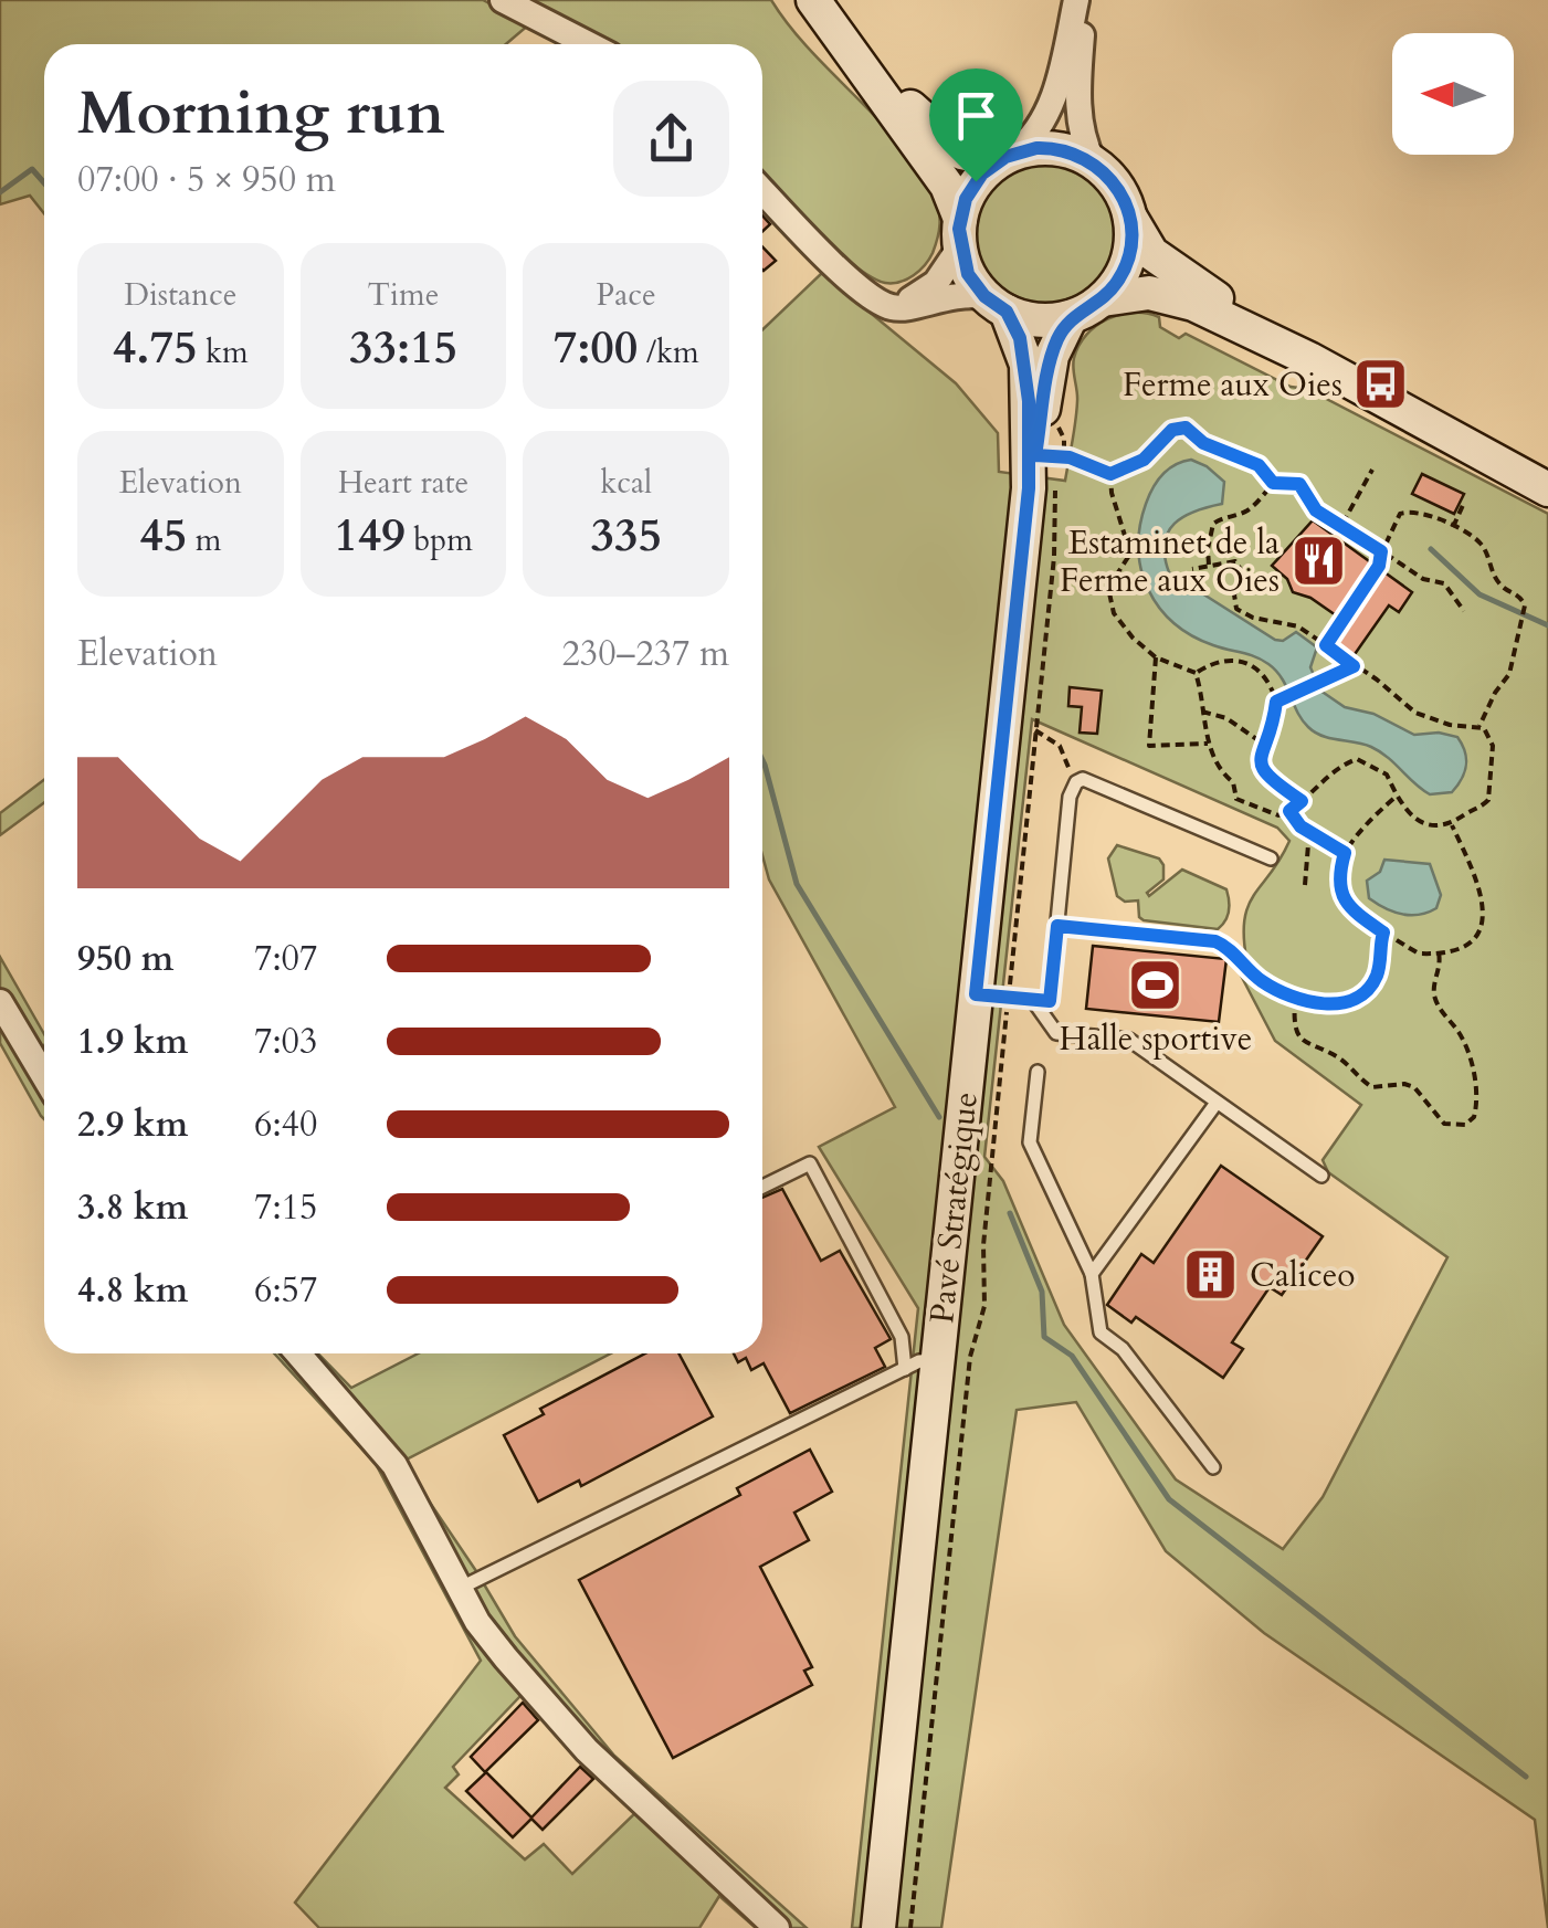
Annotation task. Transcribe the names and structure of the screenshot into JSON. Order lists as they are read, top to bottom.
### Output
{
  "streets": {
    "main road": ["Pavé Stratégique"]
  },
  "places": {
    "bus stop": ["Ferme aux Oies"],
    "restaurant": ["Estaminet de la Ferme aux Oies"],
    "sports": ["Halle sportive"],
    "building": ["Caliceo"]
  },
  "north": "left",
  "page": {
    "heading": ["Morning run", "07:00 · 5 × 950 m"],
    "stats": [
      ["Distance", "4.75 km"],
      ["Time", "33:15"],
      ["Pace", "7:00 /km"],
      ["Elevation", "45 m"],
      ["Heart rate", "149 bpm"],
      ["kcal", "335"]
    ],
    "chart": ["Elevation", "230–237 m"],
    "list": [
      {
        "name": "950 m",
        "note": "7:07"
      },
      {
        "name": "1.9 km",
        "note": "7:03"
      },
      {
        "name": "2.9 km",
        "note": "6:40"
      },
      {
        "name": "3.8 km",
        "note": "7:15"
      },
      {
        "name": "4.8 km",
        "note": "6:57"
      }
    ]
  }
}
